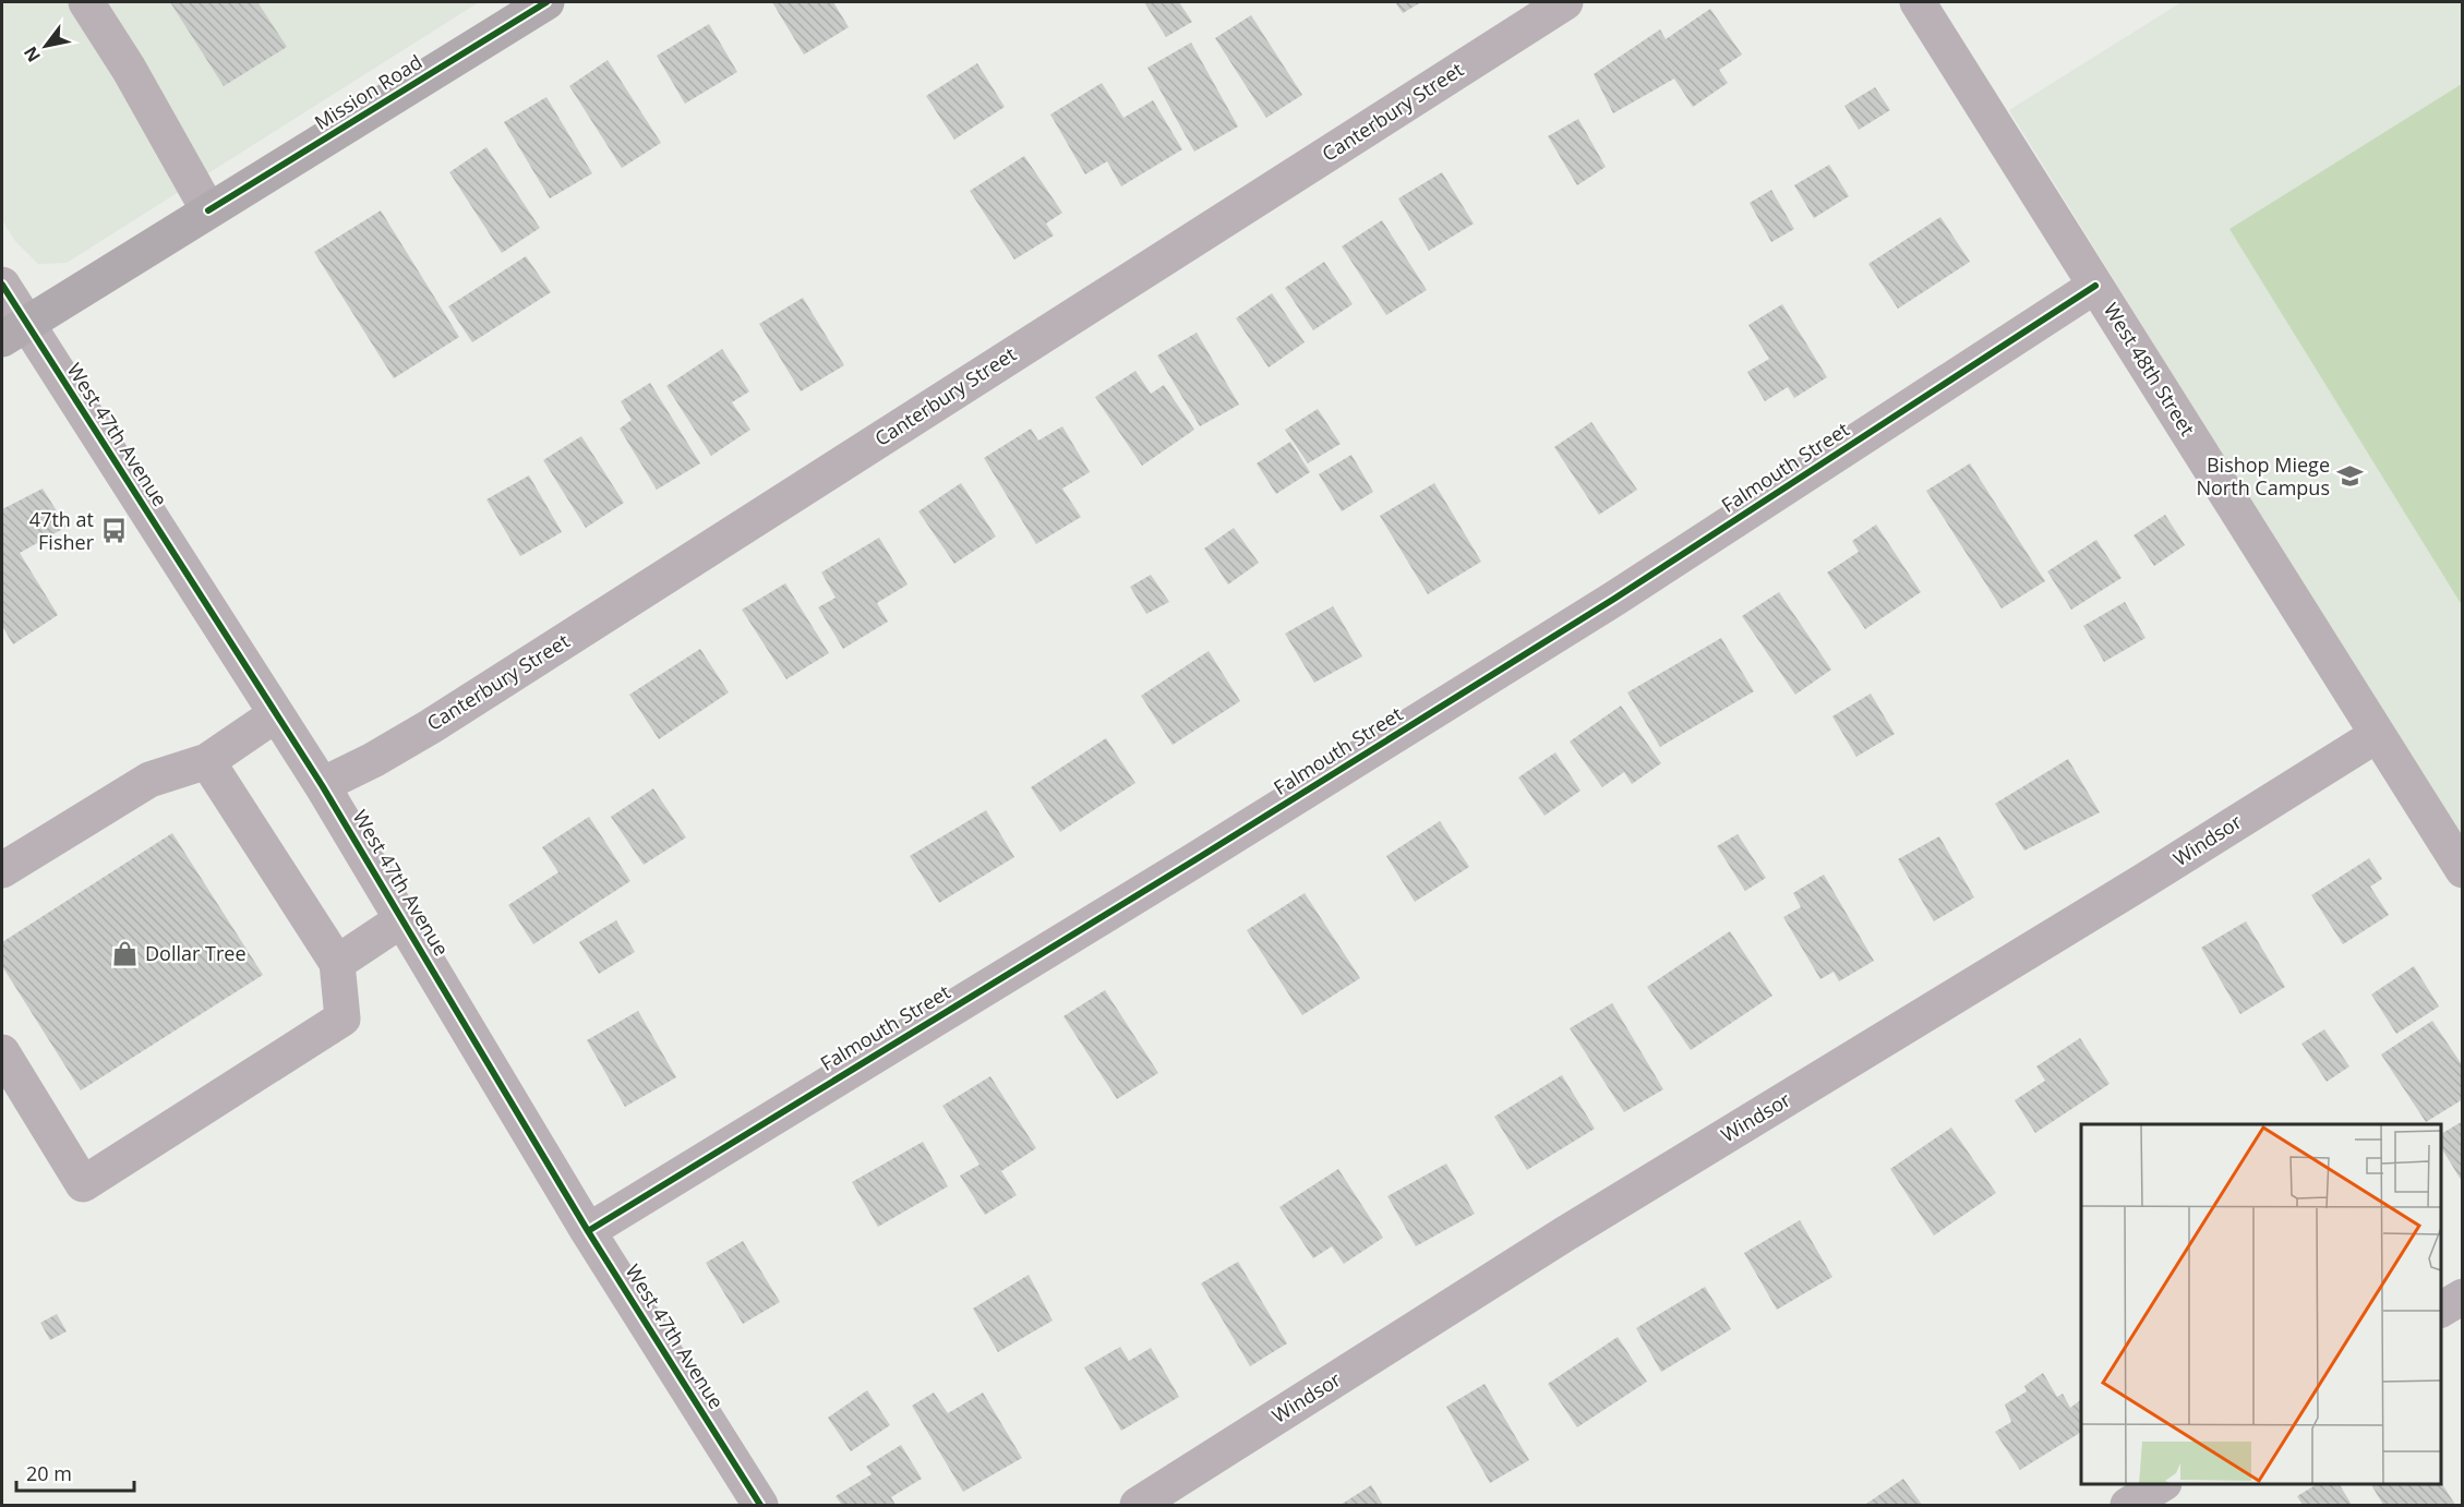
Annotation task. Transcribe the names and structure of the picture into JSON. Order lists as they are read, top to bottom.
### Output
{
  "streets": {
    "main road": ["Mission Road"],
    "street": [
      "Canterbury Street",
      "West 48th Street",
      "West 47th Avenue",
      "Falmouth Street",
      "Windsor"
    ]
  },
  "crossings": [
    ["Mission Road", "West 47th Avenue"],
    ["Canterbury Street", "West 47th Avenue"],
    ["West 48th Street", "Falmouth Street"],
    ["West 48th Street", "Windsor"],
    ["West 47th Avenue", "Falmouth Street"]
  ],
  "places": {
    "school or university": ["Bishop Miege North Campus"],
    "bus stop": ["47th at Fisher"],
    "shop": ["Dollar Tree"]
  },
  "scale_bar": "20 m",
  "north": "bottom left"
}
